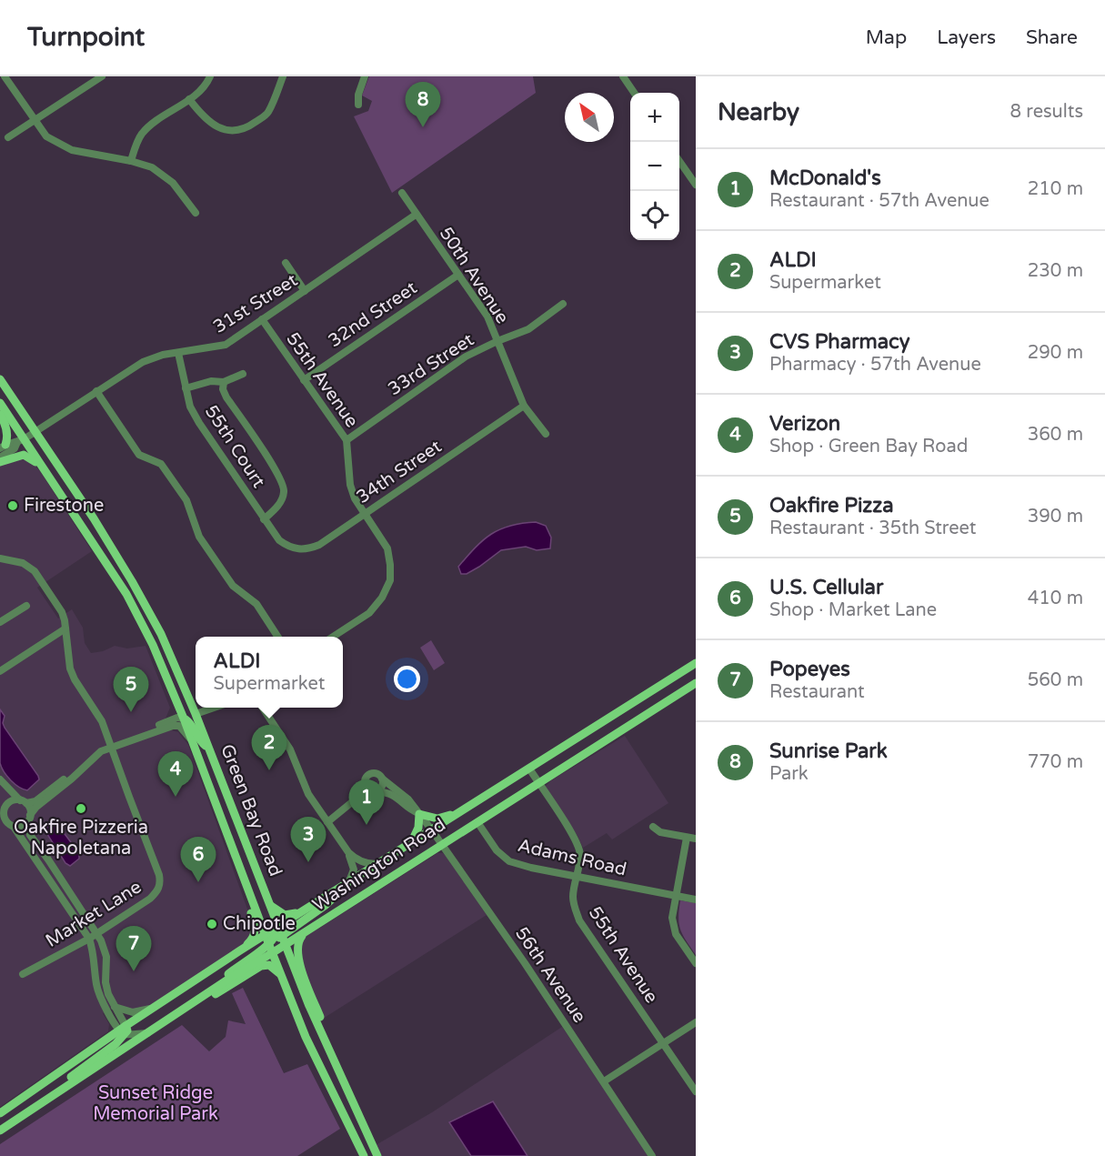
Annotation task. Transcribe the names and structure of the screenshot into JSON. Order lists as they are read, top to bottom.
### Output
{
  "streets": {
    "main road": ["Green Bay Road", "Washington Road"],
    "street": [
      "50th Avenue",
      "31st Street",
      "32nd Street",
      "33rd Street",
      "55th Avenue",
      "55th Court",
      "34th Street",
      "Adams Road",
      "Market Lane",
      "56th Avenue"
    ]
  },
  "crossings": [
    ["50th Avenue", "31st Street"],
    ["50th Avenue", "32nd Street"],
    ["50th Avenue", "33rd Street"],
    ["50th Avenue", "34th Street"],
    ["31st Street", "55th Avenue"],
    ["31st Street", "55th Court"],
    ["31st Street", "Green Bay Road"],
    ["32nd Street", "55th Avenue"],
    ["33rd Street", "55th Avenue"],
    ["55th Avenue", "34th Street"],
    ["55th Avenue", "Adams Road"],
    ["55th Avenue", "Washington Road"],
    ["55th Court", "34th Street"],
    ["Green Bay Road", "Washington Road"],
    ["Adams Road", "Washington Road"],
    ["Washington Road", "56th Avenue"]
  ],
  "parks": ["Sunset Ridge Memorial Park"],
  "places": ["Firestone", "Oakfire Pizzeria Napoletana", "Chipotle"],
  "north": "top left",
  "page": {
    "header": "Turnpoint",
    "nav": ["Map", "Layers", "Share"],
    "heading": ["Nearby", "8 results"],
    "pins": [
      "8",
      "5",
      "2",
      "4",
      "1",
      "3",
      "6",
      "7"
    ],
    "map_buttons": ["+", "−"],
    "list": [
      {
        "mark": "1",
        "name": "McDonald's",
        "note": "Restaurant · 57th Avenue",
        "value": "210 m"
      },
      {
        "mark": "2",
        "name": "ALDI",
        "note": "Supermarket",
        "value": "230 m"
      },
      {
        "mark": "3",
        "name": "CVS Pharmacy",
        "note": "Pharmacy · 57th Avenue",
        "value": "290 m"
      },
      {
        "mark": "4",
        "name": "Verizon",
        "note": "Shop · Green Bay Road",
        "value": "360 m"
      },
      {
        "mark": "5",
        "name": "Oakfire Pizza",
        "note": "Restaurant · 35th Street",
        "value": "390 m"
      },
      {
        "mark": "6",
        "name": "U.S. Cellular",
        "note": "Shop · Market Lane",
        "value": "410 m"
      },
      {
        "mark": "7",
        "name": "Popeyes",
        "note": "Restaurant",
        "value": "560 m"
      },
      {
        "mark": "8",
        "name": "Sunrise Park",
        "note": "Park",
        "value": "770 m"
      }
    ],
    "popup": ["ALDI", "Supermarket"]
  }
}
